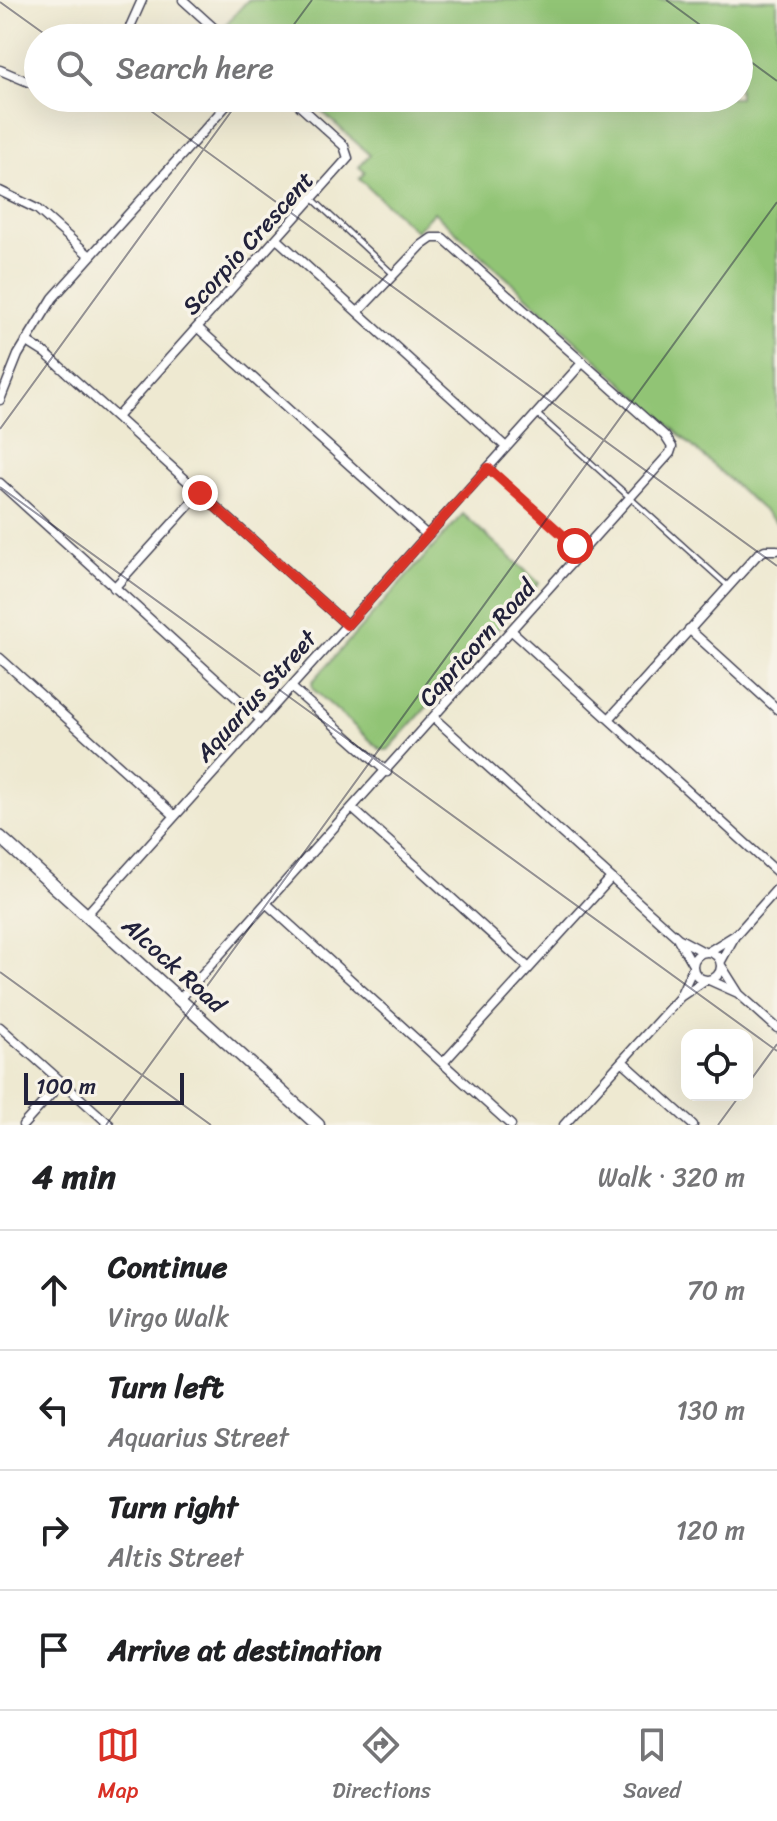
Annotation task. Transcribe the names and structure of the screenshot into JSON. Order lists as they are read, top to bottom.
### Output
{
  "streets": {
    "street": [
      "Scorpio Crescent",
      "Capricorn Road",
      "Aquarius Street",
      "Alcock Road"
    ]
  },
  "crossings": [
    ["Capricorn Road", "Aquarius Street"],
    ["Capricorn Road", "Alcock Road"],
    ["Aquarius Street", "Alcock Road"]
  ],
  "scale_bar": "100 m",
  "page": {
    "search": "Search here",
    "scale": "100 m",
    "heading": ["4 min", "Walk · 320 m"],
    "list": [
      ["Continue", "Virgo Walk", "70 m"],
      ["Turn left", "Aquarius Street", "130 m"],
      ["Turn right", "Altis Street", "120 m"],
      "Arrive at destination"
    ],
    "nav": ["Map", "Directions", "Saved"]
  }
}
